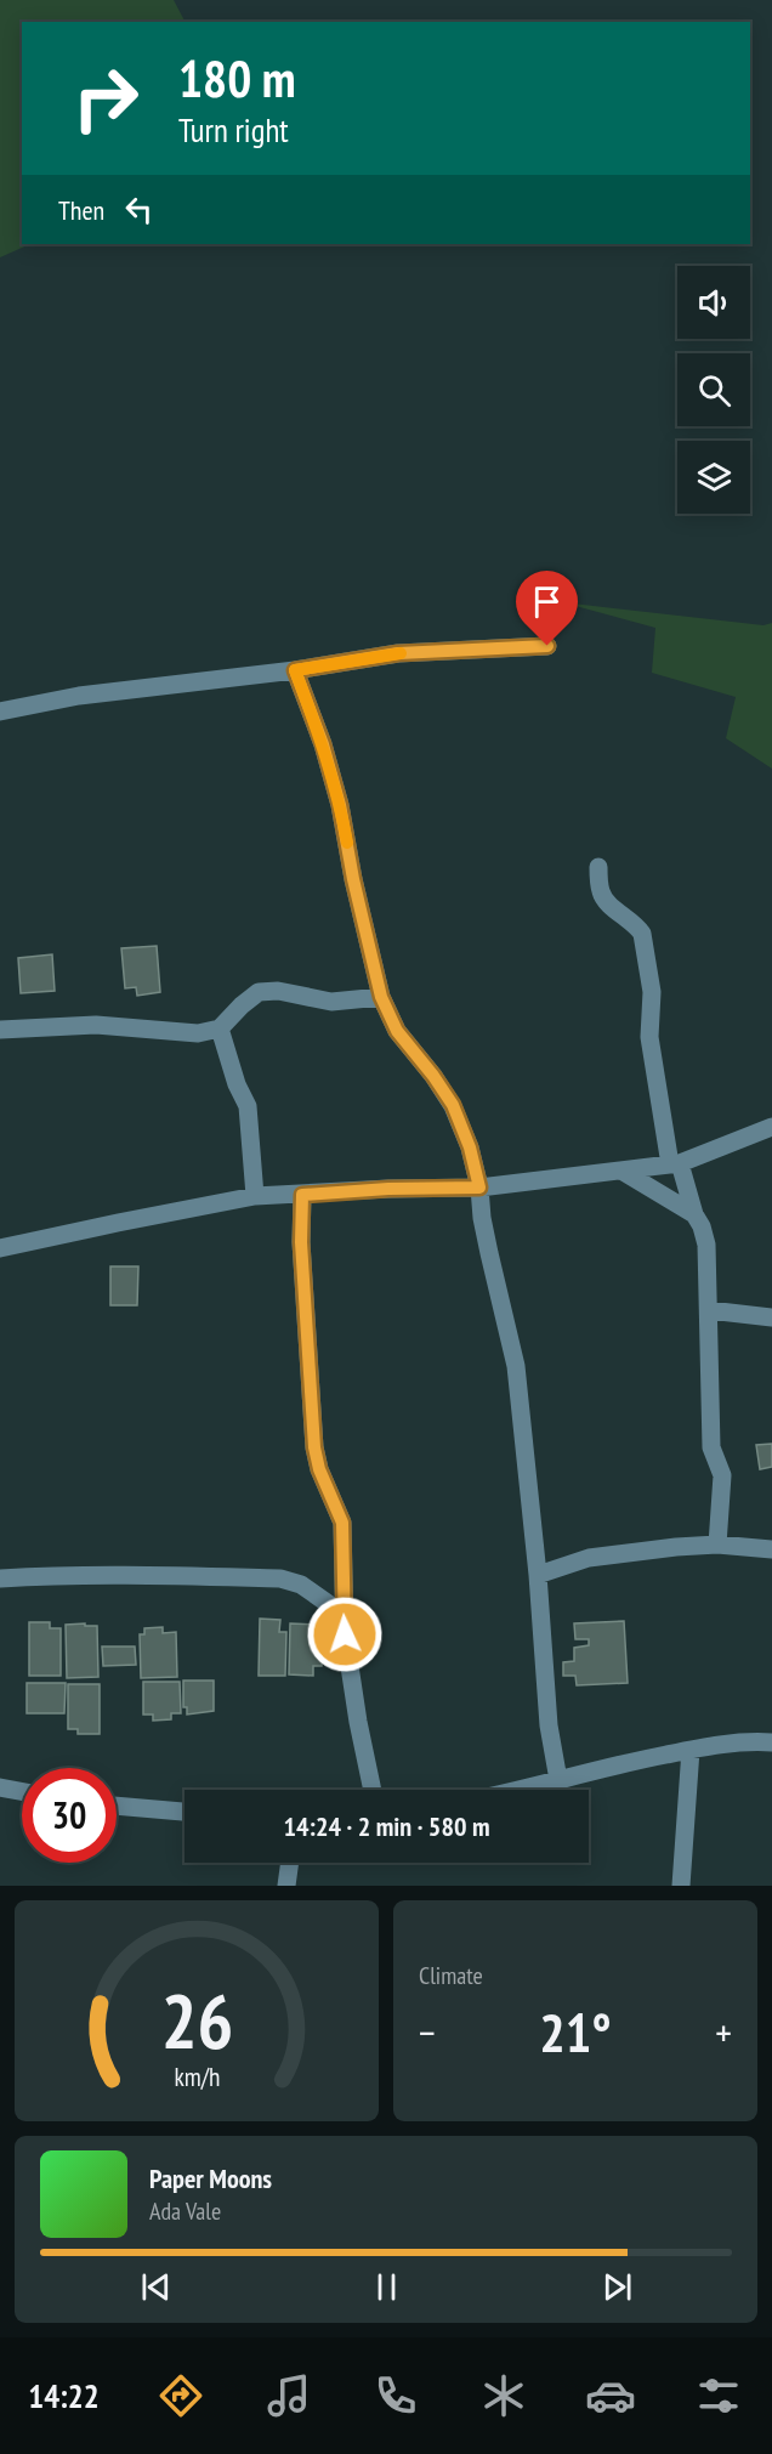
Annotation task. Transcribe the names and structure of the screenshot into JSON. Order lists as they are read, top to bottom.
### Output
{
  "page": {
    "turn": ["180 m", "Turn right"],
    "then": "Then",
    "limit": "30",
    "trip": "14:24 · 2 min · 580 m",
    "tile": "Climate",
    "heat": ["−", "21°", "+"],
    "song": ["Paper Moons", "Ada Vale"],
    "tabs": "14:22",
    "gauge": ["26", "km/h"]
  }
}
